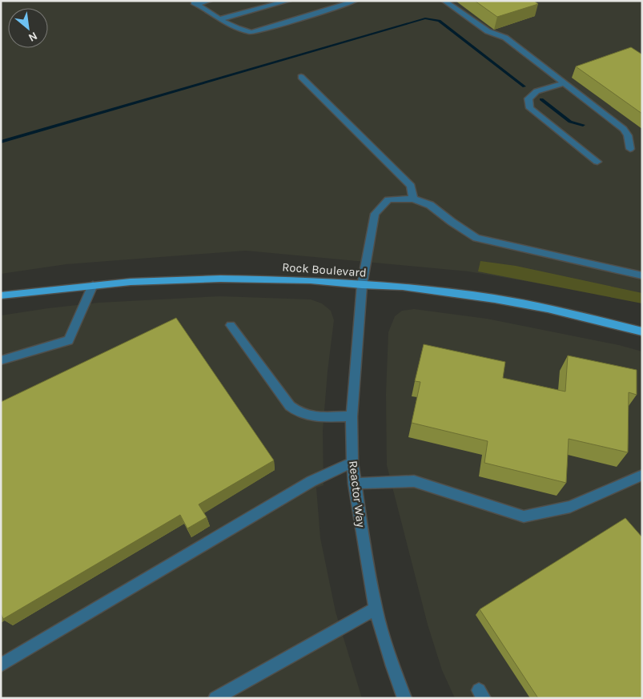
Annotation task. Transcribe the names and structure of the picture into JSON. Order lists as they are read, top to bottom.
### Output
{
  "streets": {
    "main road": ["Rock Boulevard"],
    "street": ["Reactor Way"]
  },
  "crossings": [
    ["Rock Boulevard", "Reactor Way"]
  ],
  "north": "bottom right"
}
